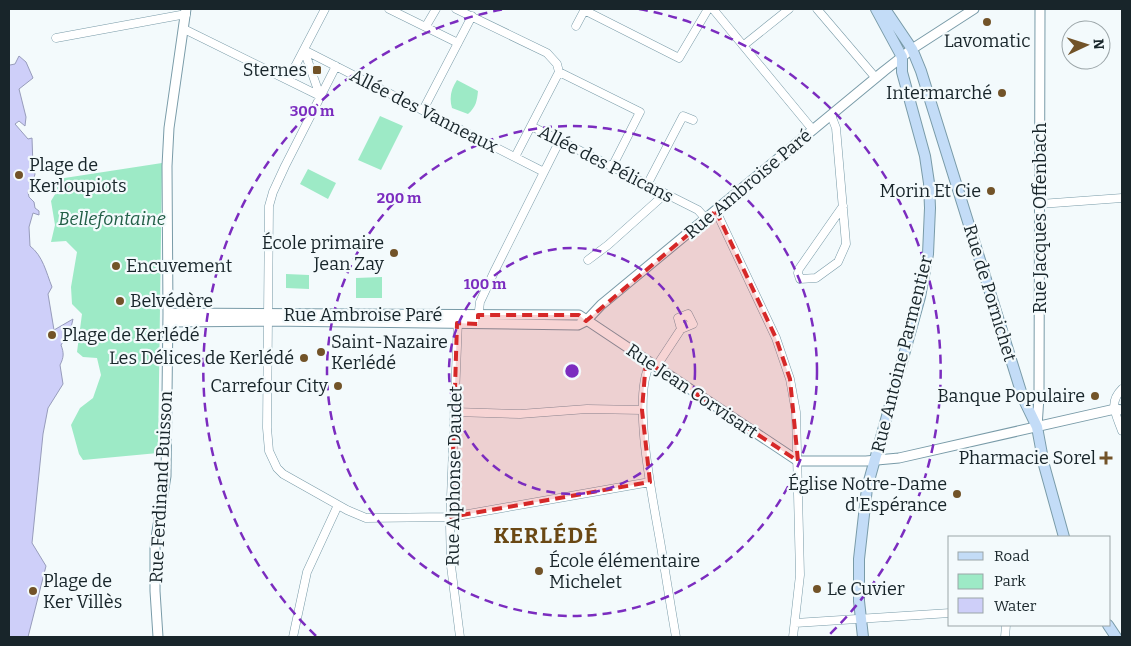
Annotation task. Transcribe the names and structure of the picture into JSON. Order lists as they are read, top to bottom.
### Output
{
  "streets": {
    "main road": ["Rue de Pornichet", "Rue Antoine Parmentier"],
    "street": [
      "Allée des Vanneaux",
      "Allée des Pélicans",
      "Rue Ambroise Paré",
      "Rue Jacques Offenbach",
      "Rue Jean Corvisart",
      "Rue Alphonse Daudet",
      "Rue Ferdinand Buisson"
    ]
  },
  "crossings": [
    ["Allée des Pélicans", "Rue Ambroise Paré"],
    ["Rue Ambroise Paré", "Rue de Pornichet"],
    ["Rue Ambroise Paré", "Rue Antoine Parmentier"],
    ["Rue Ambroise Paré", "Rue Jean Corvisart"],
    ["Rue Ambroise Paré", "Rue Alphonse Daudet"],
    ["Rue Ambroise Paré", "Rue Ferdinand Buisson"],
    ["Rue Jacques Offenbach", "Rue de Pornichet"],
    ["Rue de Pornichet", "Rue Antoine Parmentier"]
  ],
  "districts": ["KERLÉDÉ"],
  "parks": ["Bellefontaine"],
  "places": {
    "other": [
      "Lavomatic",
      "Intermarché",
      "Plage de Kerloupiots",
      "Morin Et Cie",
      "École primaire Jean Zay",
      "Encuvement",
      "Belvédère",
      "Plage de Kerlédé",
      "Saint-Nazaire Kerlédé",
      "Les Délices de Kerlédé",
      "Carrefour City",
      "Banque Populaire",
      "Église Notre-Dame d'Espérance",
      "École élémentaire Michelet",
      "Le Cuvier",
      "Plage de Ker Villès"
    ],
    "transit": ["Sternes"],
    "health": ["Pharmacie Sorel"]
  },
  "legend": ["Road", "Park", "Water"],
  "north": "right",
  "rings": ["300 m", "200 m", "100 m"]
}
